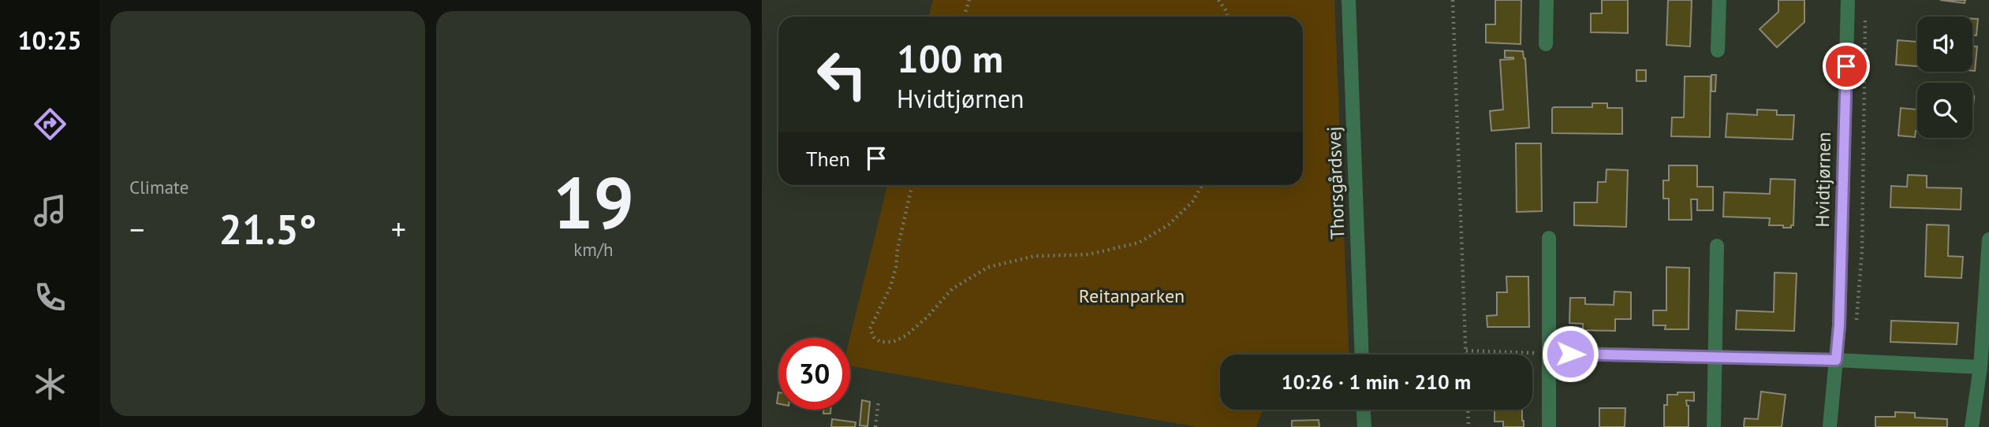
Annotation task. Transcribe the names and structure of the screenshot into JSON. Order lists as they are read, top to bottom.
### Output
{
  "streets": {
    "street": ["Hvidtjørnen", "Thorsgårdsvej"]
  },
  "parks": ["Reitanparken"],
  "page": {
    "tabs": "10:25",
    "tile": [
      "Climate",
      ["19", "km/h"]
    ],
    "turn": ["100 m", "Hvidtjørnen"],
    "then": "Then",
    "heat": ["−", "21.5°", "+"],
    "limit": "30",
    "trip": "10:26 · 1 min · 210 m"
  }
}
